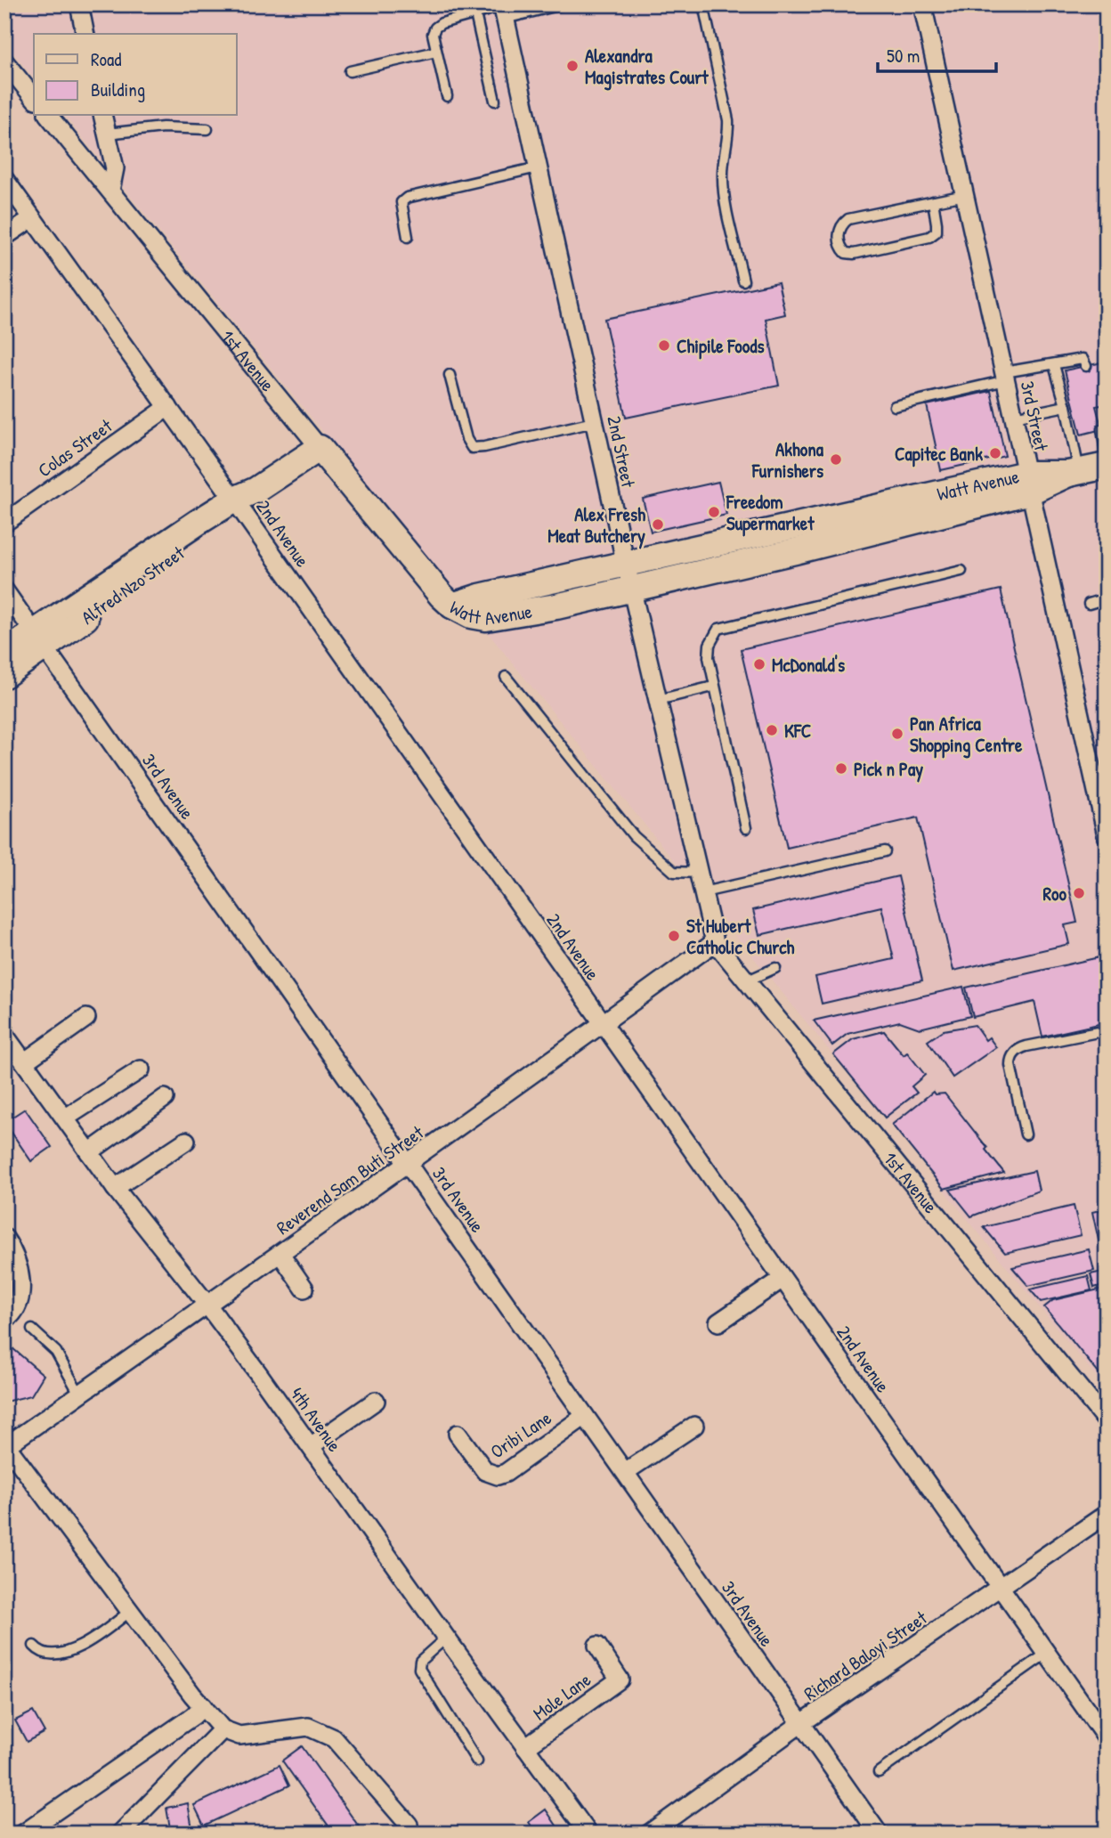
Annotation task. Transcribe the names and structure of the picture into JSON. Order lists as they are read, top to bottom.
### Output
{
  "streets": {
    "street": [
      "1st Avenue",
      "3rd Street",
      "Colas Street",
      "2nd Street",
      "Watt Avenue",
      "2nd Avenue",
      "Alfred Nzo Street",
      "3rd Avenue",
      "Reverend Sam Buti Street",
      "4th Avenue",
      "Oribi Lane",
      "Richard Baloyi Street",
      "Mole Lane"
    ]
  },
  "crossings": [
    ["1st Avenue", "2nd Street"],
    ["1st Avenue", "Watt Avenue"],
    ["1st Avenue", "Alfred Nzo Street"],
    ["1st Avenue", "Reverend Sam Buti Street"],
    ["3rd Street", "Watt Avenue"],
    ["Colas Street", "2nd Avenue"],
    ["2nd Street", "Watt Avenue"],
    ["2nd Street", "Reverend Sam Buti Street"],
    ["2nd Avenue", "Alfred Nzo Street"],
    ["2nd Avenue", "Reverend Sam Buti Street"],
    ["2nd Avenue", "Richard Baloyi Street"],
    ["Alfred Nzo Street", "3rd Avenue"],
    ["3rd Avenue", "Reverend Sam Buti Street"],
    ["3rd Avenue", "Oribi Lane"],
    ["3rd Avenue", "Richard Baloyi Street"],
    ["Reverend Sam Buti Street", "4th Avenue"],
    ["4th Avenue", "Mole Lane"]
  ],
  "places": [
    "Alexandra Magistrates Court",
    "Chipile Foods",
    "Capitec Bank",
    "Akhona Furnishers",
    "Freedom Supermarket",
    "Alex Fresh Meat Butchery",
    "McDonald's",
    "KFC",
    "Pan Africa Shopping Centre",
    "Pick n Pay",
    "Roo",
    "St Hubert Catholic Church"
  ],
  "legend": ["Road", "Building"],
  "scale_bar": "50 m"
}
